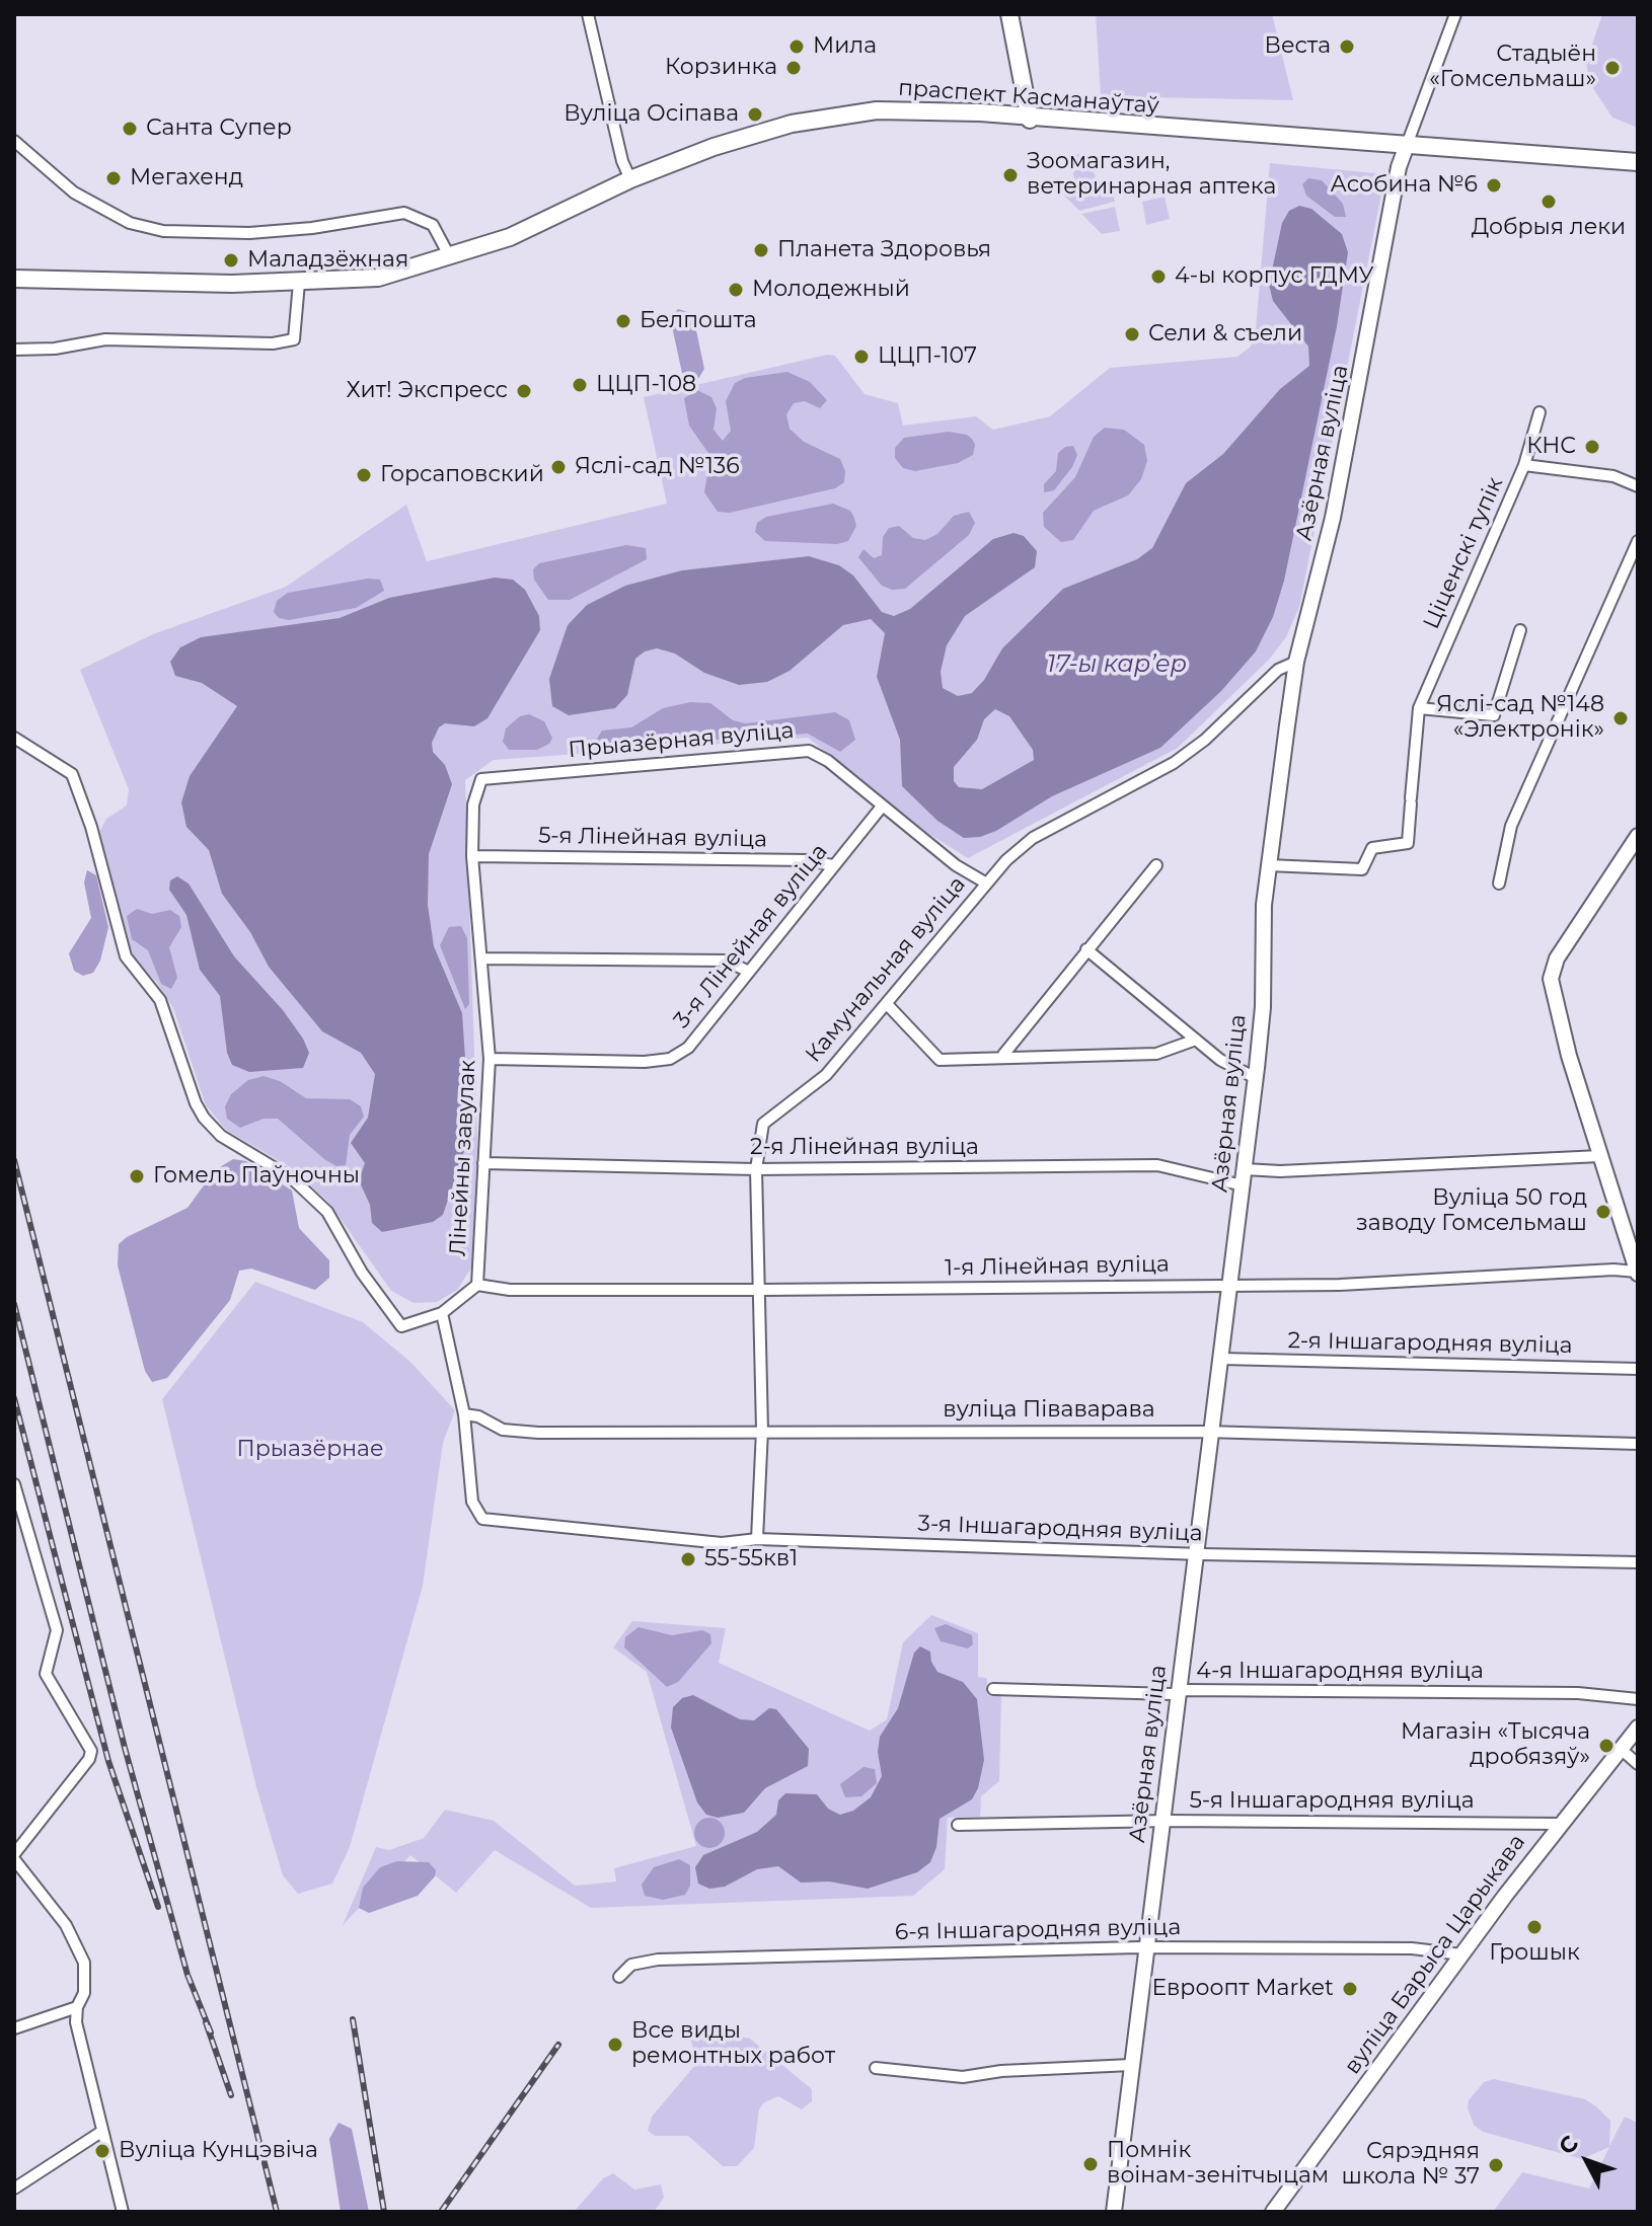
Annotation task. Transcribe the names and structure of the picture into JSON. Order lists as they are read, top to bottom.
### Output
{
  "streets": {
    "main road": ["праспект Касманаўтаў"],
    "street": [
      "Азёрная вуліца",
      "Ціценскі тупік",
      "Прыазёрная вуліца",
      "5-я Лінейная вуліца",
      "3-я Лінейная вуліца",
      "Камунальная вуліца",
      "2-я Лінейная вуліца",
      "Лінейны завулак",
      "1-я Лінейная вуліца",
      "2-я Іншагародняя вуліца",
      "вуліца Піваварава",
      "3-я Іншагародняя вуліца",
      "4-я Іншагародняя вуліца",
      "5-я Іншагародняя вуліца",
      "6-я Іншагародняя вуліца",
      "вуліца Барыса Царыкава"
    ]
  },
  "crossings": [
    ["праспект Касманаўтаў", "Азёрная вуліца"],
    ["Азёрная вуліца", "Ціценскі тупік"],
    ["Азёрная вуліца", "Камунальная вуліца"],
    ["Азёрная вуліца", "2-я Лінейная вуліца"],
    ["Азёрная вуліца", "1-я Лінейная вуліца"],
    ["Азёрная вуліца", "2-я Іншагародняя вуліца"],
    ["Азёрная вуліца", "вуліца Піваварава"],
    ["Азёрная вуліца", "3-я Іншагародняя вуліца"],
    ["Азёрная вуліца", "4-я Іншагародняя вуліца"],
    ["Азёрная вуліца", "5-я Іншагародняя вуліца"],
    ["Азёрная вуліца", "6-я Іншагародняя вуліца"],
    ["Прыазёрная вуліца", "3-я Лінейная вуліца"],
    ["Прыазёрная вуліца", "Камунальная вуліца"],
    ["Прыазёрная вуліца", "Лінейны завулак"],
    ["5-я Лінейная вуліца", "3-я Лінейная вуліца"],
    ["5-я Лінейная вуліца", "Лінейны завулак"],
    ["3-я Лінейная вуліца", "Лінейны завулак"],
    ["Камунальная вуліца", "2-я Лінейная вуліца"],
    ["Камунальная вуліца", "1-я Лінейная вуліца"],
    ["Камунальная вуліца", "вуліца Піваварава"],
    ["Камунальная вуліца", "3-я Іншагародняя вуліца"],
    ["2-я Лінейная вуліца", "Лінейны завулак"],
    ["Лінейны завулак", "1-я Лінейная вуліца"],
    ["вуліца Піваварава", "3-я Іншагародняя вуліца"],
    ["5-я Іншагародняя вуліца", "вуліца Барыса Царыкава"],
    ["6-я Іншагародняя вуліца", "вуліца Барыса Царыкава"]
  ],
  "water": ["17-ы кар’ер"],
  "parks": ["Прыазёрнае"],
  "places": [
    "Мила",
    "Веста",
    "Корзинка",
    "Стадыён «Гомсельмаш»",
    "Вуліца Осіпава",
    "Санта Супер",
    "Зоомагазин, ветеринарная аптека",
    "Мегахенд",
    "Асобина №6",
    "Добрыя леки",
    "Планета Здоровья",
    "Маладзёжная",
    "4-ы корпус ГДМУ",
    "Молодежный",
    "Белпошта",
    "Сели & съели",
    "ЦЦП-107",
    "ЦЦП-108",
    "Хит! Экспресс",
    "КНС",
    "Яслі-сад №136",
    "Горсаповский",
    "Яслі-сад №148 «Электронік»",
    "Гомель Паўночны",
    "Вуліца 50 год заводу Гомсельмаш",
    "55-55кв1",
    "Магазін «Тысяча дробязяў»",
    "Грошык",
    "Евроопт Market",
    "Все виды ремонтных работ",
    "Вуліца Кунцэвіча",
    "Помнік воінам-зенітчыцам",
    "Сярэдняя школа № 37"
  ],
  "north": "top left"
}
